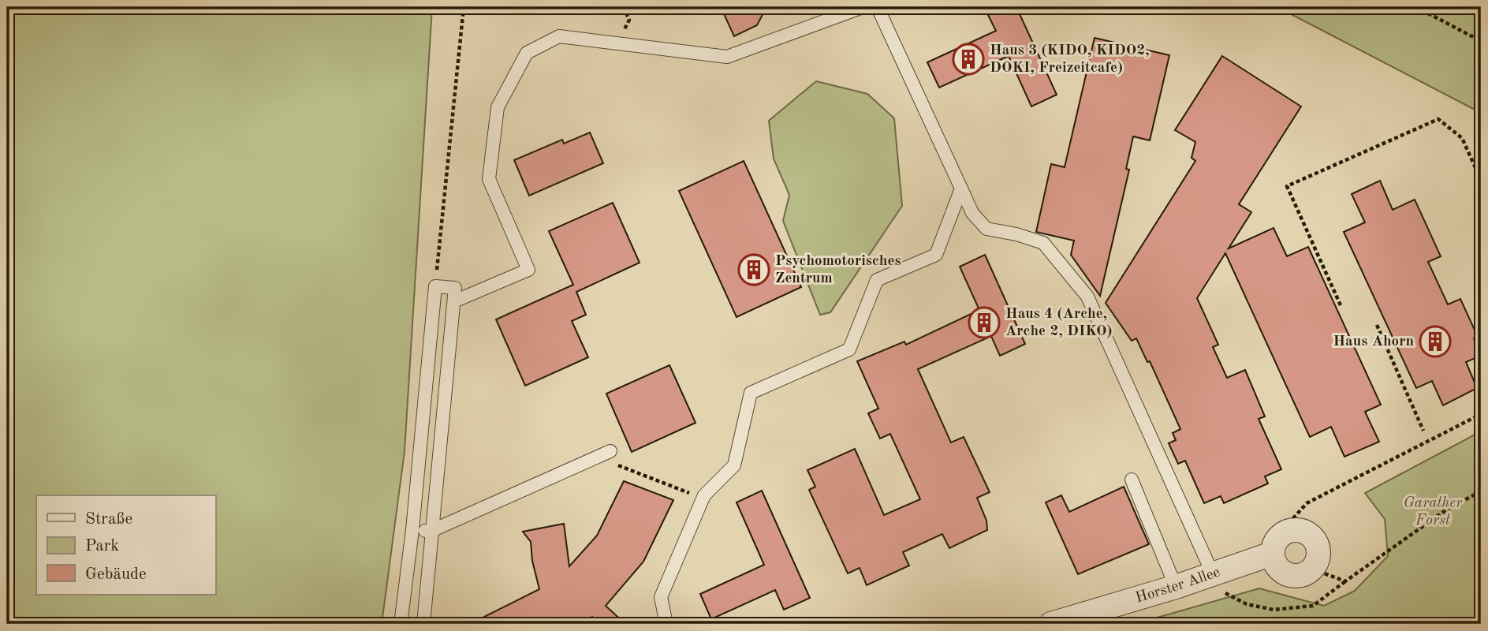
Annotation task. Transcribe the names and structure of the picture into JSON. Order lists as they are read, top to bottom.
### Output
{
  "streets": {
    "street": ["Horster Allee"]
  },
  "parks": ["Garather Forst"],
  "places": {
    "building": [
      "Haus 3 (KIDO, KIDO2, DOKI, Freizeitcafe)",
      "Psychomotorisches Zentrum",
      "Haus 4 (Arche, Arche 2, DIKO)",
      "Haus Ahorn"
    ]
  },
  "legend": ["Straße", "Park", "Gebäude"]
}
